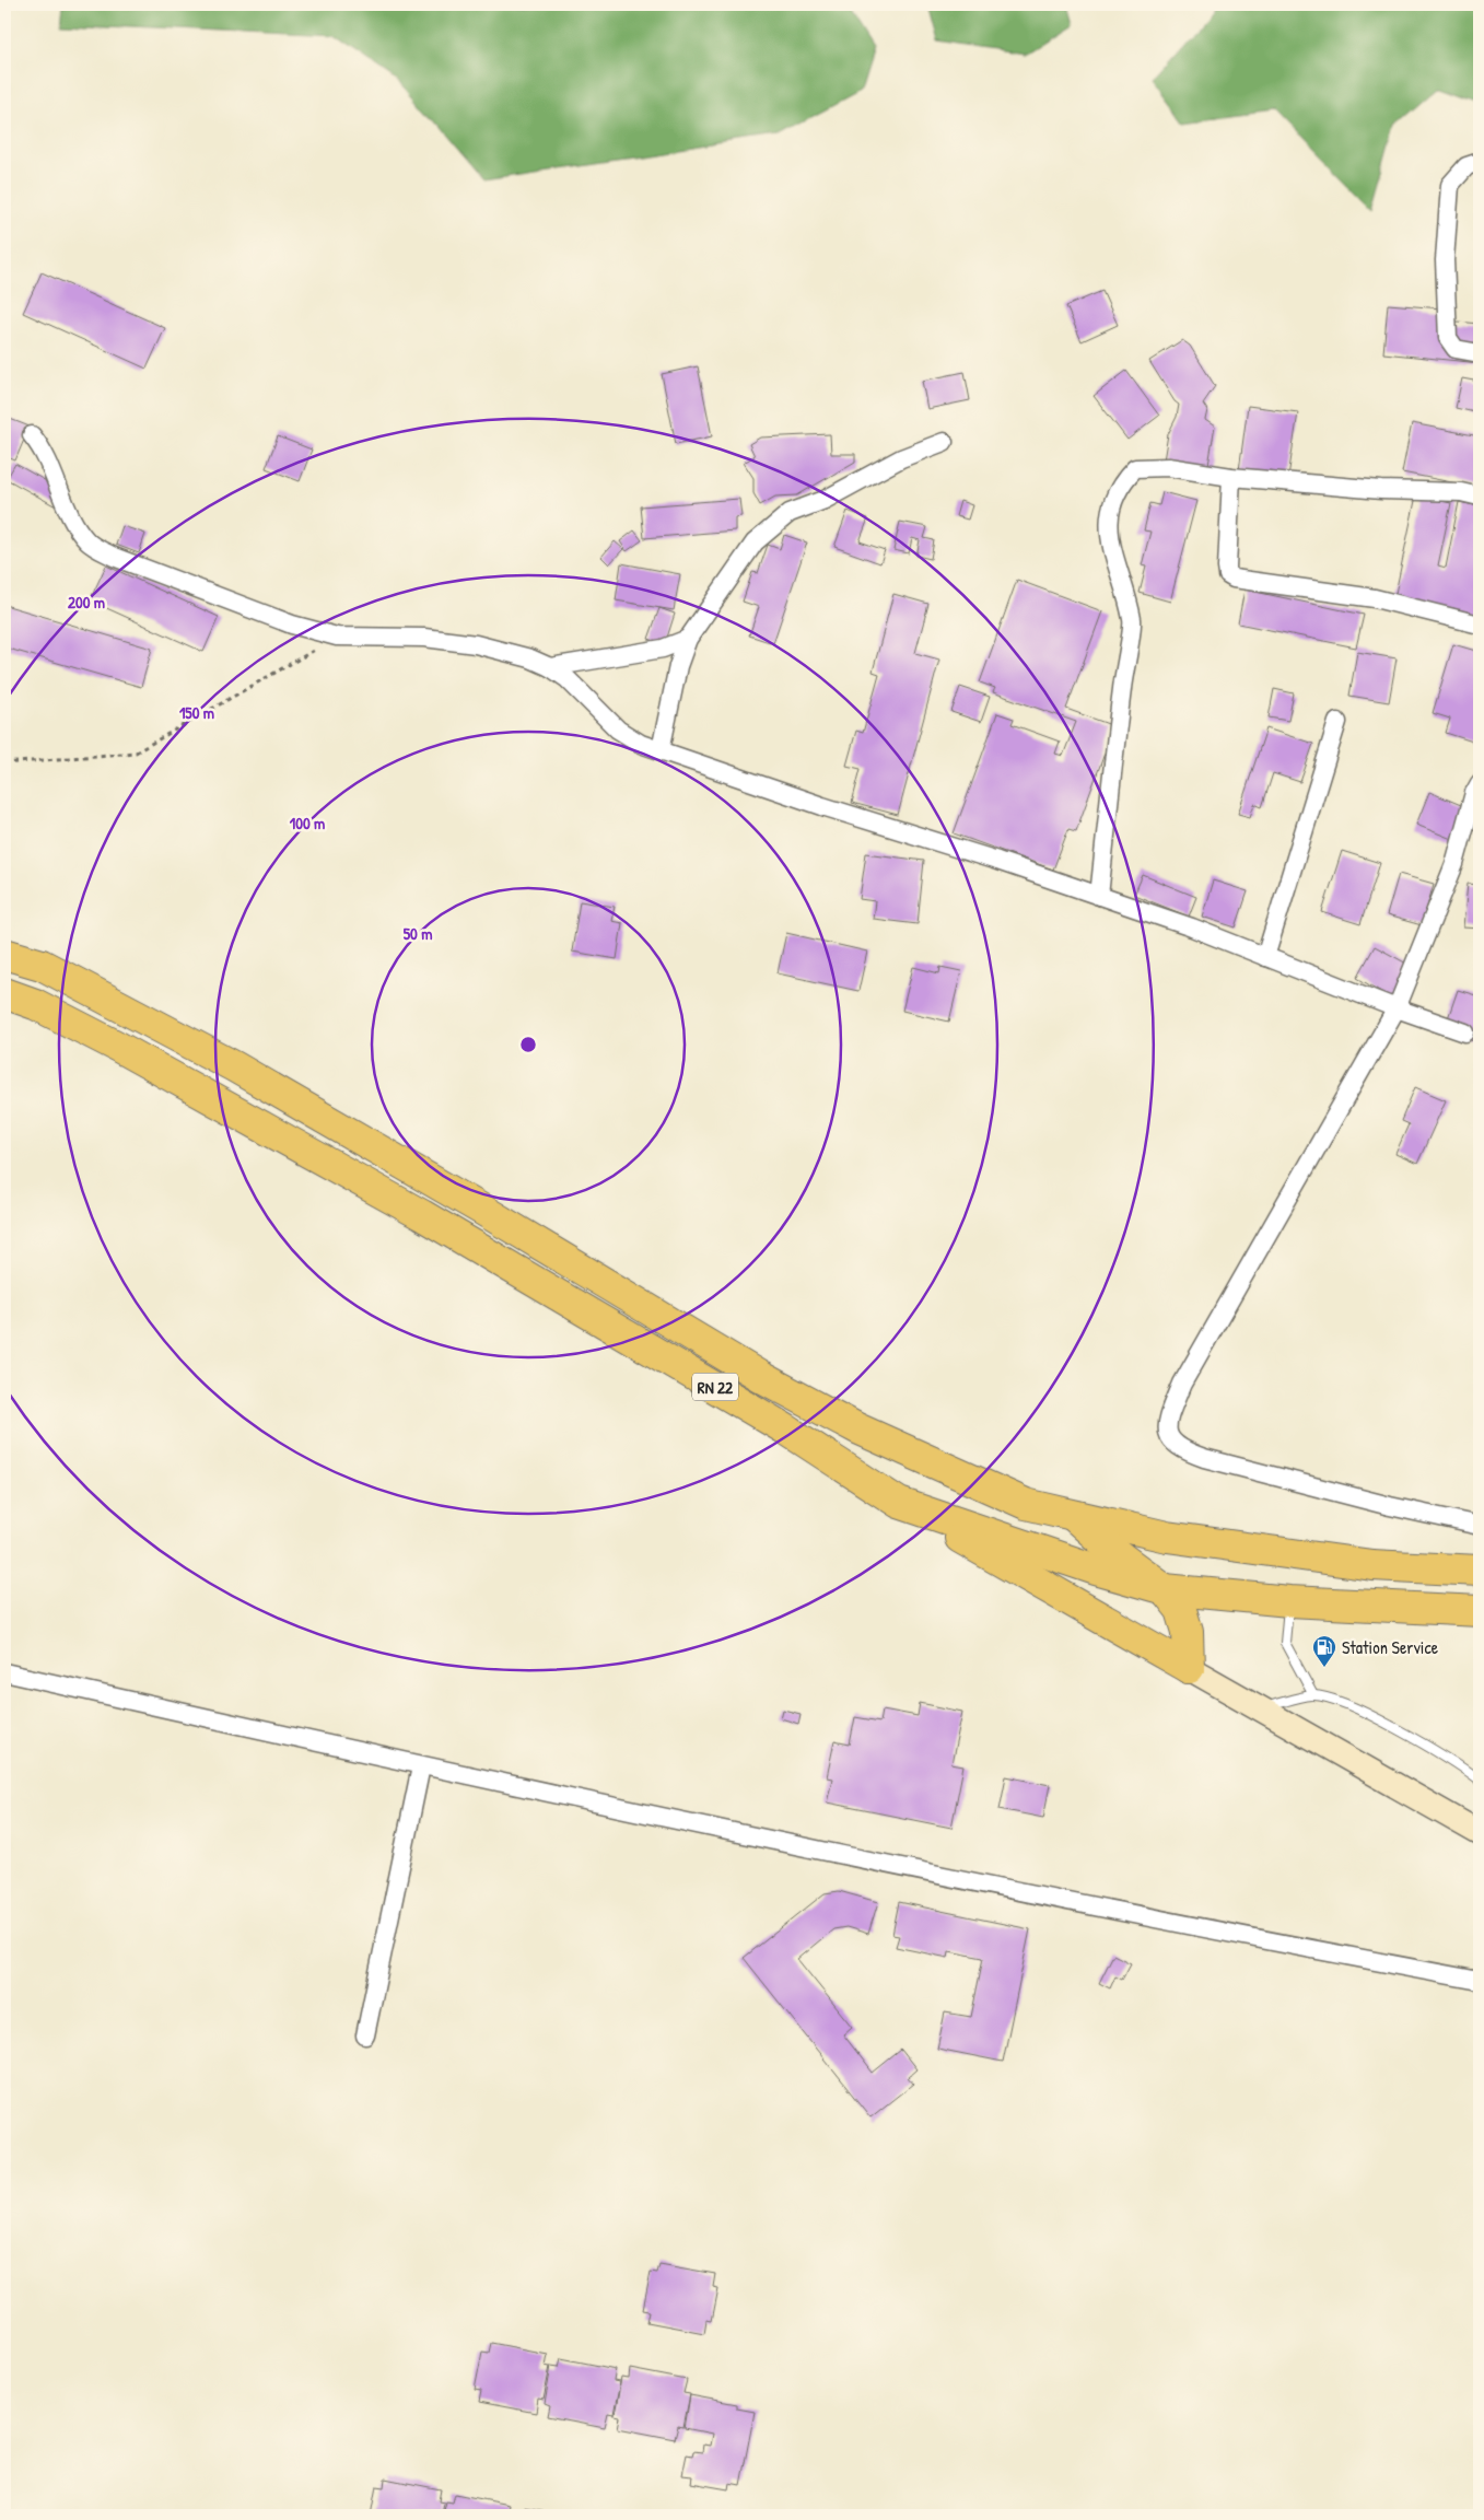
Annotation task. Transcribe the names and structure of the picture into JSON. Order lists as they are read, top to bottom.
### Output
{
  "streets": {
    "highway": ["RN 22"]
  },
  "places": {
    "fuel station": ["Station Service"]
  },
  "rings": [
    "200 m",
    "150 m",
    "100 m",
    "50 m"
  ]
}
